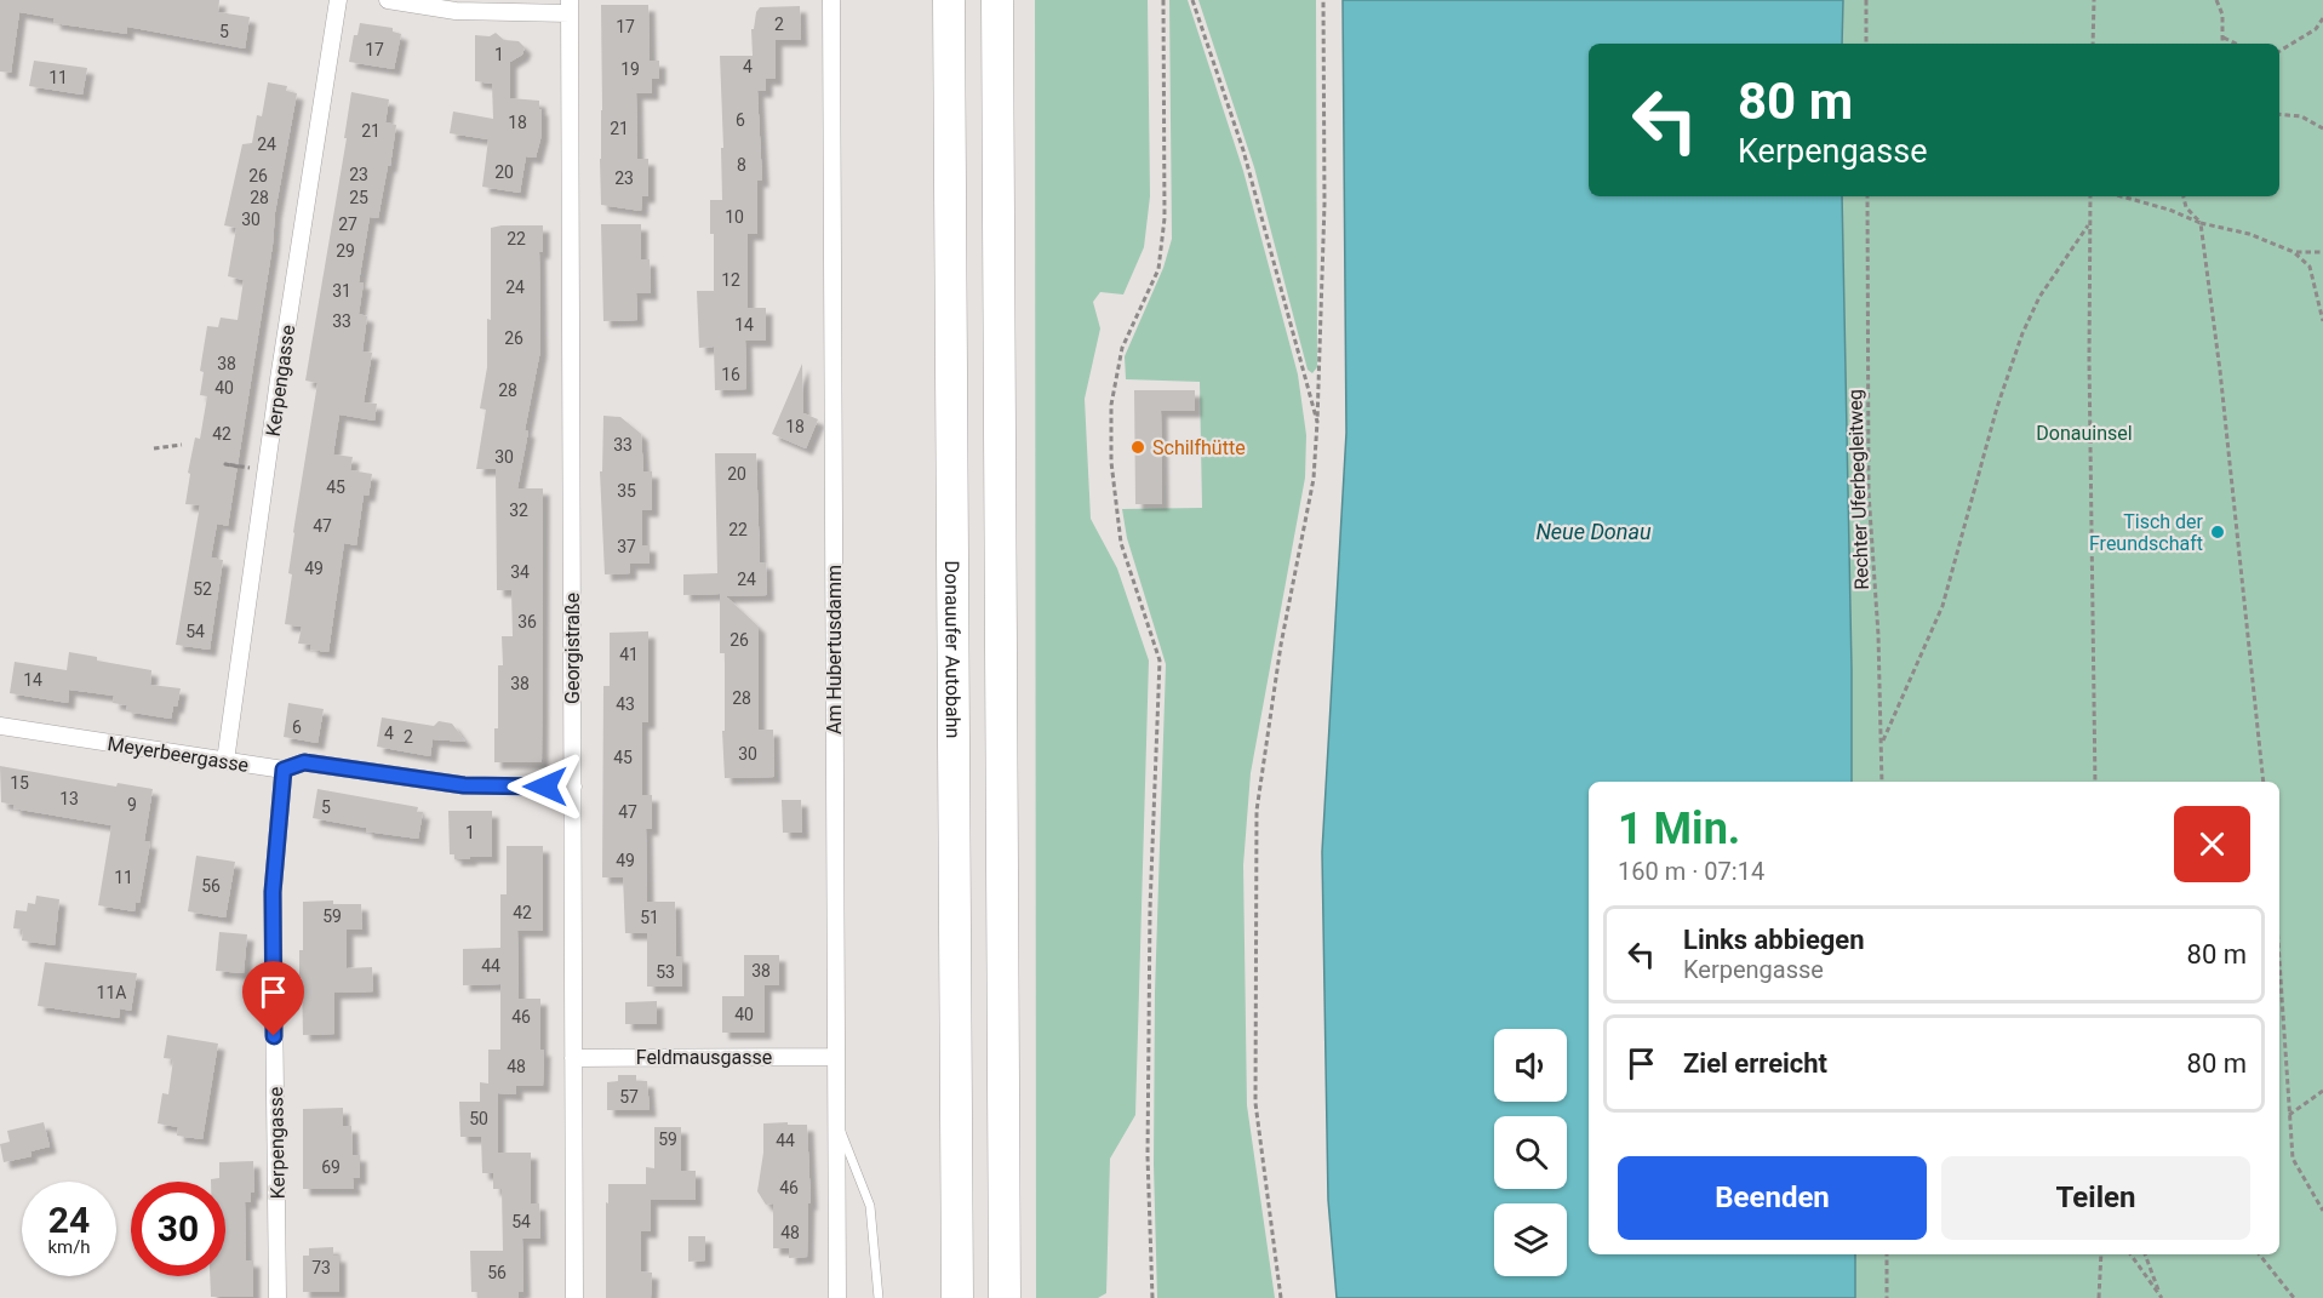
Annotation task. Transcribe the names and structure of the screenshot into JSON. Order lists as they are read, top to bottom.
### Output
{
  "streets": {
    "highway": ["Donauufer Autobahn"],
    "street": [
      "Kerpengasse",
      "Georgistraße",
      "Am Hubertusdamm",
      "Meyerbeergasse",
      "Feldmausgasse"
    ],
    "path": ["Rechter Uferbegleitweg"]
  },
  "crossings": [
    ["Kerpengasse", "Meyerbeergasse"],
    ["Georgistraße", "Meyerbeergasse"],
    ["Georgistraße", "Feldmausgasse"],
    ["Am Hubertusdamm", "Feldmausgasse"]
  ],
  "water": ["Neue Donau"],
  "parks": ["Donauinsel"],
  "places": ["Schilfhütte", "Tisch der Freundschaft"],
  "house_numbers": [
    "2",
    "17",
    "5",
    "17",
    "1",
    "4",
    "19",
    "11",
    "6",
    "18",
    "21",
    "21",
    "24",
    "8",
    "20",
    "23",
    "26",
    "23",
    "28",
    "25",
    "10",
    "30",
    "27",
    "22",
    "29",
    "12",
    "24",
    "31",
    "33",
    "14",
    "26",
    "38",
    "16",
    "40",
    "28",
    "18",
    "42",
    "33",
    "30",
    "20",
    "45",
    "35",
    "32",
    "47",
    "22",
    "37",
    "49",
    "34",
    "24",
    "52",
    "36",
    "54",
    "26",
    "41",
    "14",
    "38",
    "28",
    "43",
    "6",
    "4",
    "2",
    "30",
    "45",
    "15",
    "13",
    "9",
    "5",
    "47",
    "1",
    "49",
    "11",
    "56",
    "42",
    "59",
    "51",
    "44",
    "38",
    "53",
    "11A",
    "40",
    "46",
    "48",
    "57",
    "50",
    "59",
    "44",
    "69",
    "46",
    "54",
    "48",
    "73",
    "56"
  ],
  "page": {
    "turn": ["80 m", "Kerpengasse"],
    "heading": ["1 Min.", "160 m · 07:14"],
    "list": [
      {
        "name": "Links abbiegen",
        "note": "Kerpengasse",
        "value": "80 m"
      },
      {
        "name": "Ziel erreicht",
        "value": "80 m"
      }
    ],
    "buttons": ["Beenden", "Teilen"],
    "speed": "24 km/h",
    "limit": "30"
  }
}
